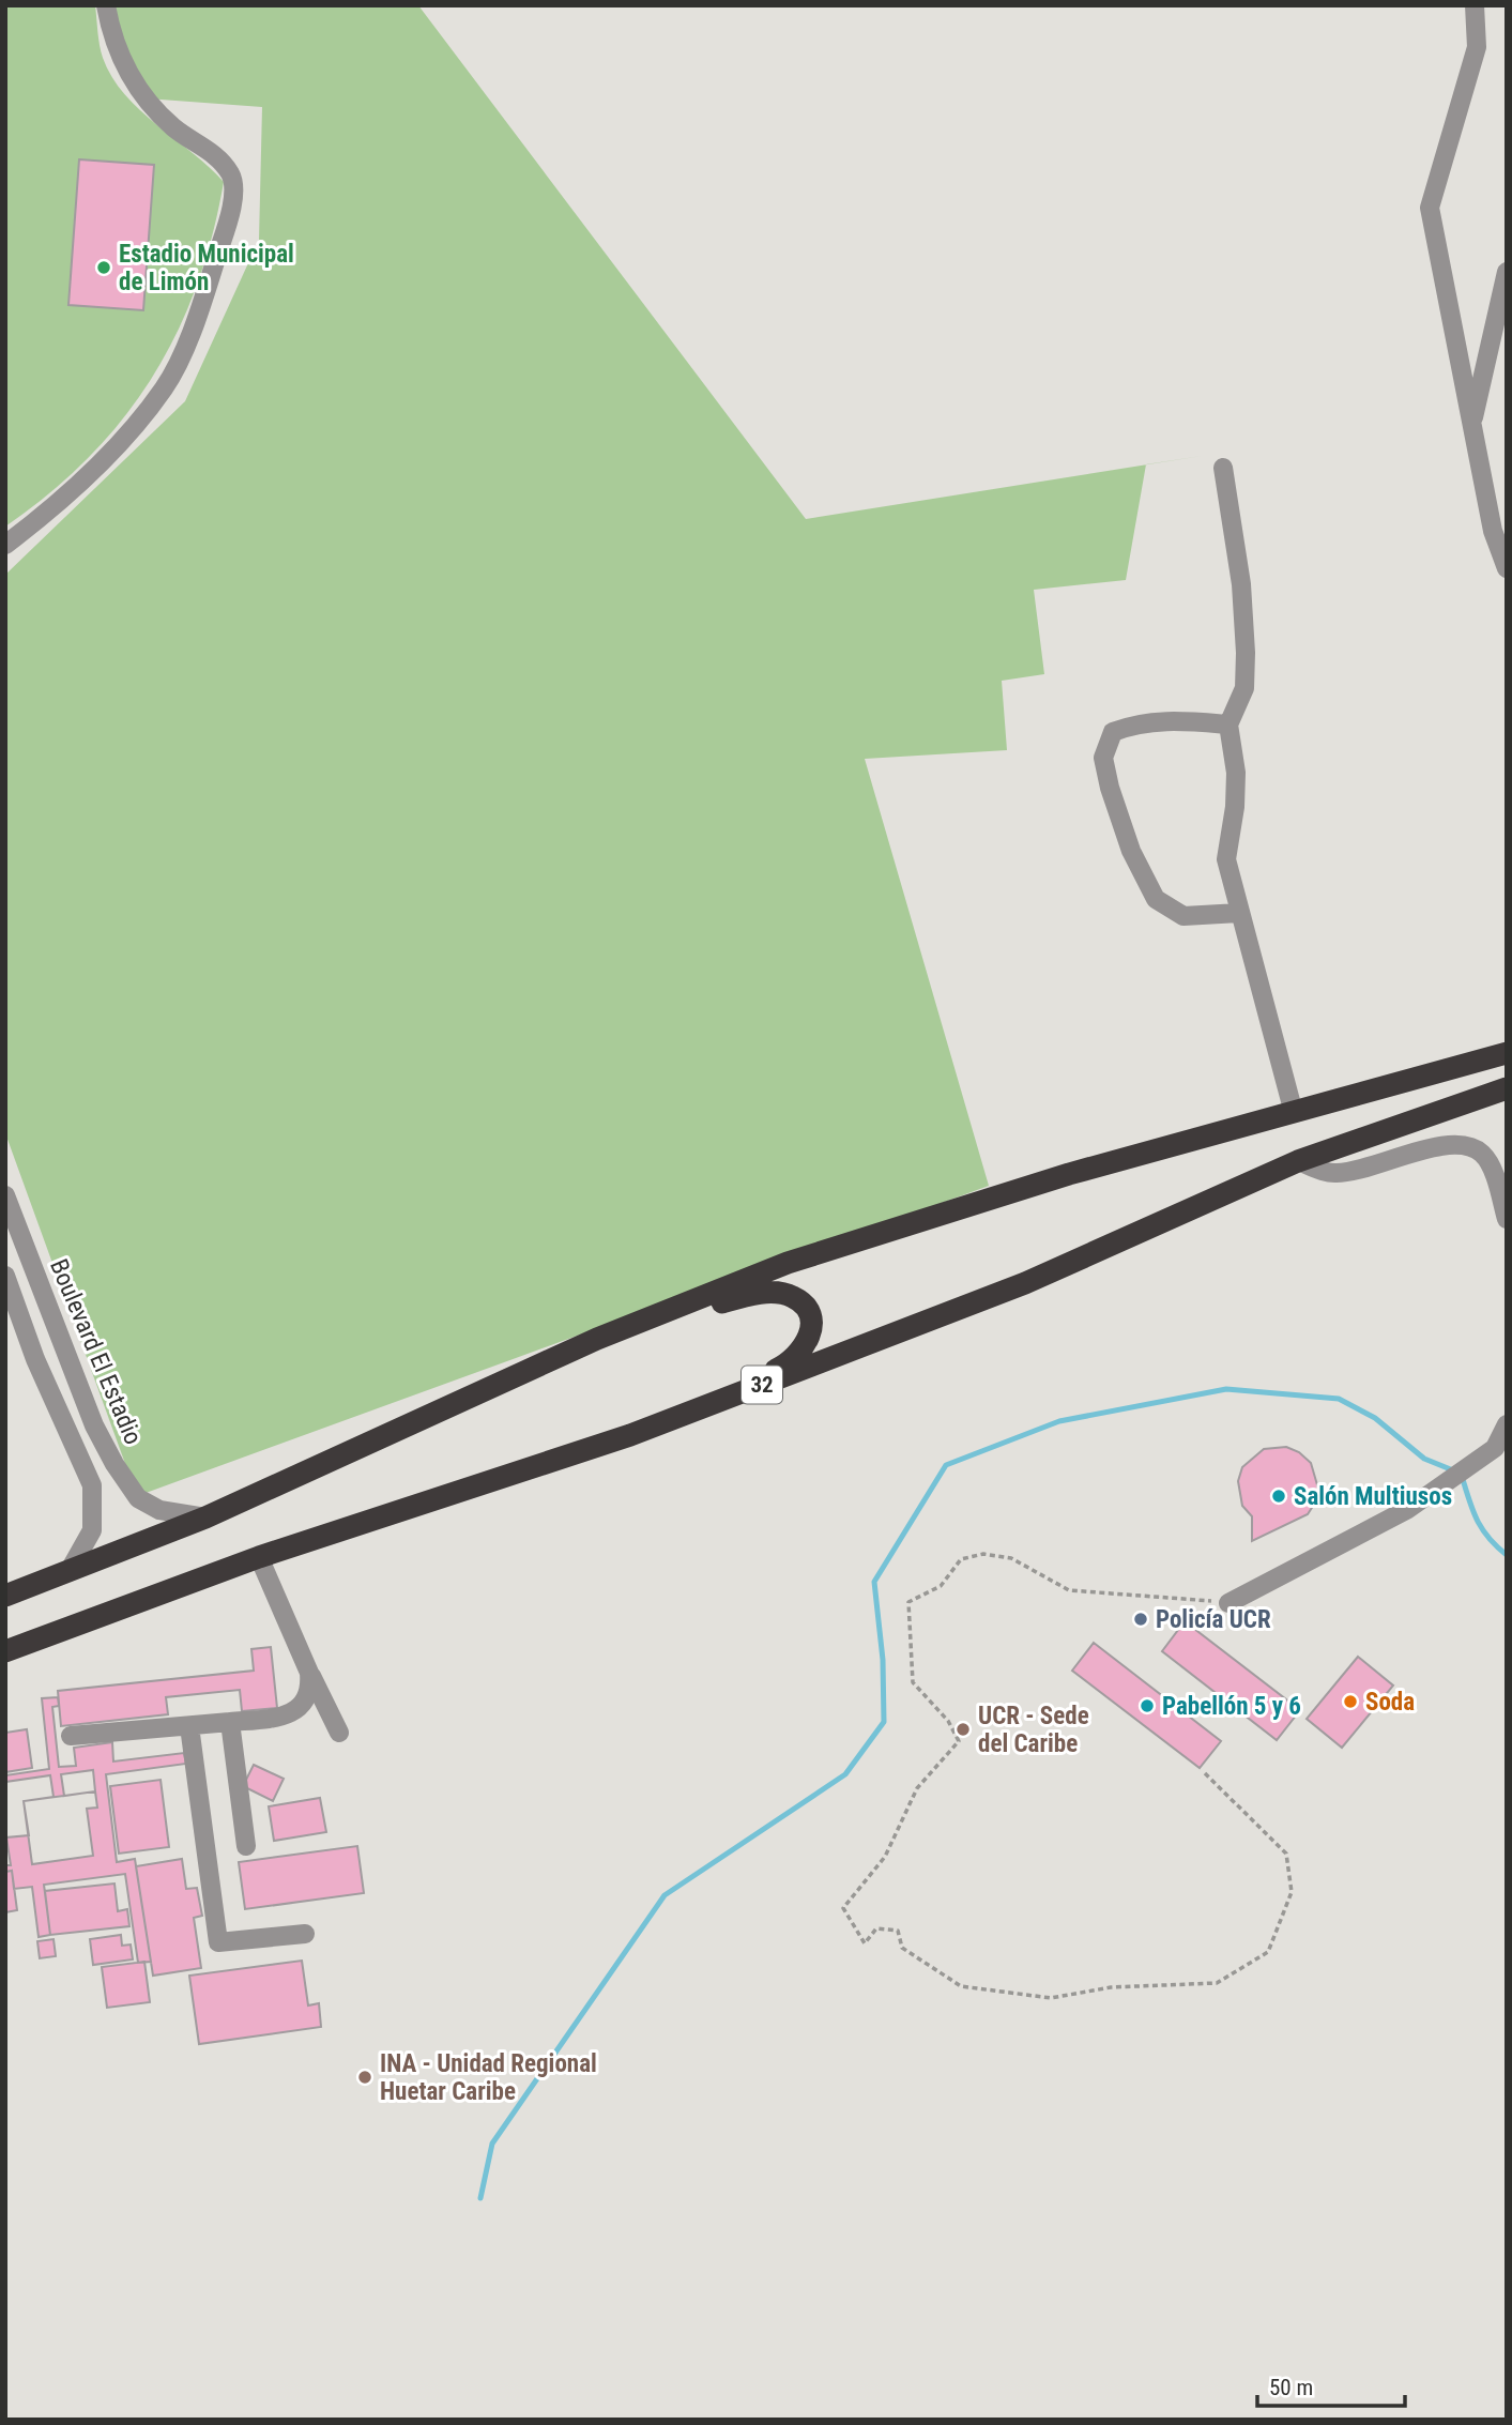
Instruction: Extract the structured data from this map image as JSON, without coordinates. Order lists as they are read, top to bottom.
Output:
{
  "streets": {
    "highway": ["32"],
    "street": ["Boulevard El Estadio"]
  },
  "places": [
    "Estadio Municipal de Limón",
    "Salón Multiusos",
    "Policía UCR",
    "Soda",
    "Pabellón 5 y 6",
    "UCR - Sede del Caribe",
    "INA - Unidad Regional Huetar Caribe"
  ],
  "scale_bar": "50 m"
}
